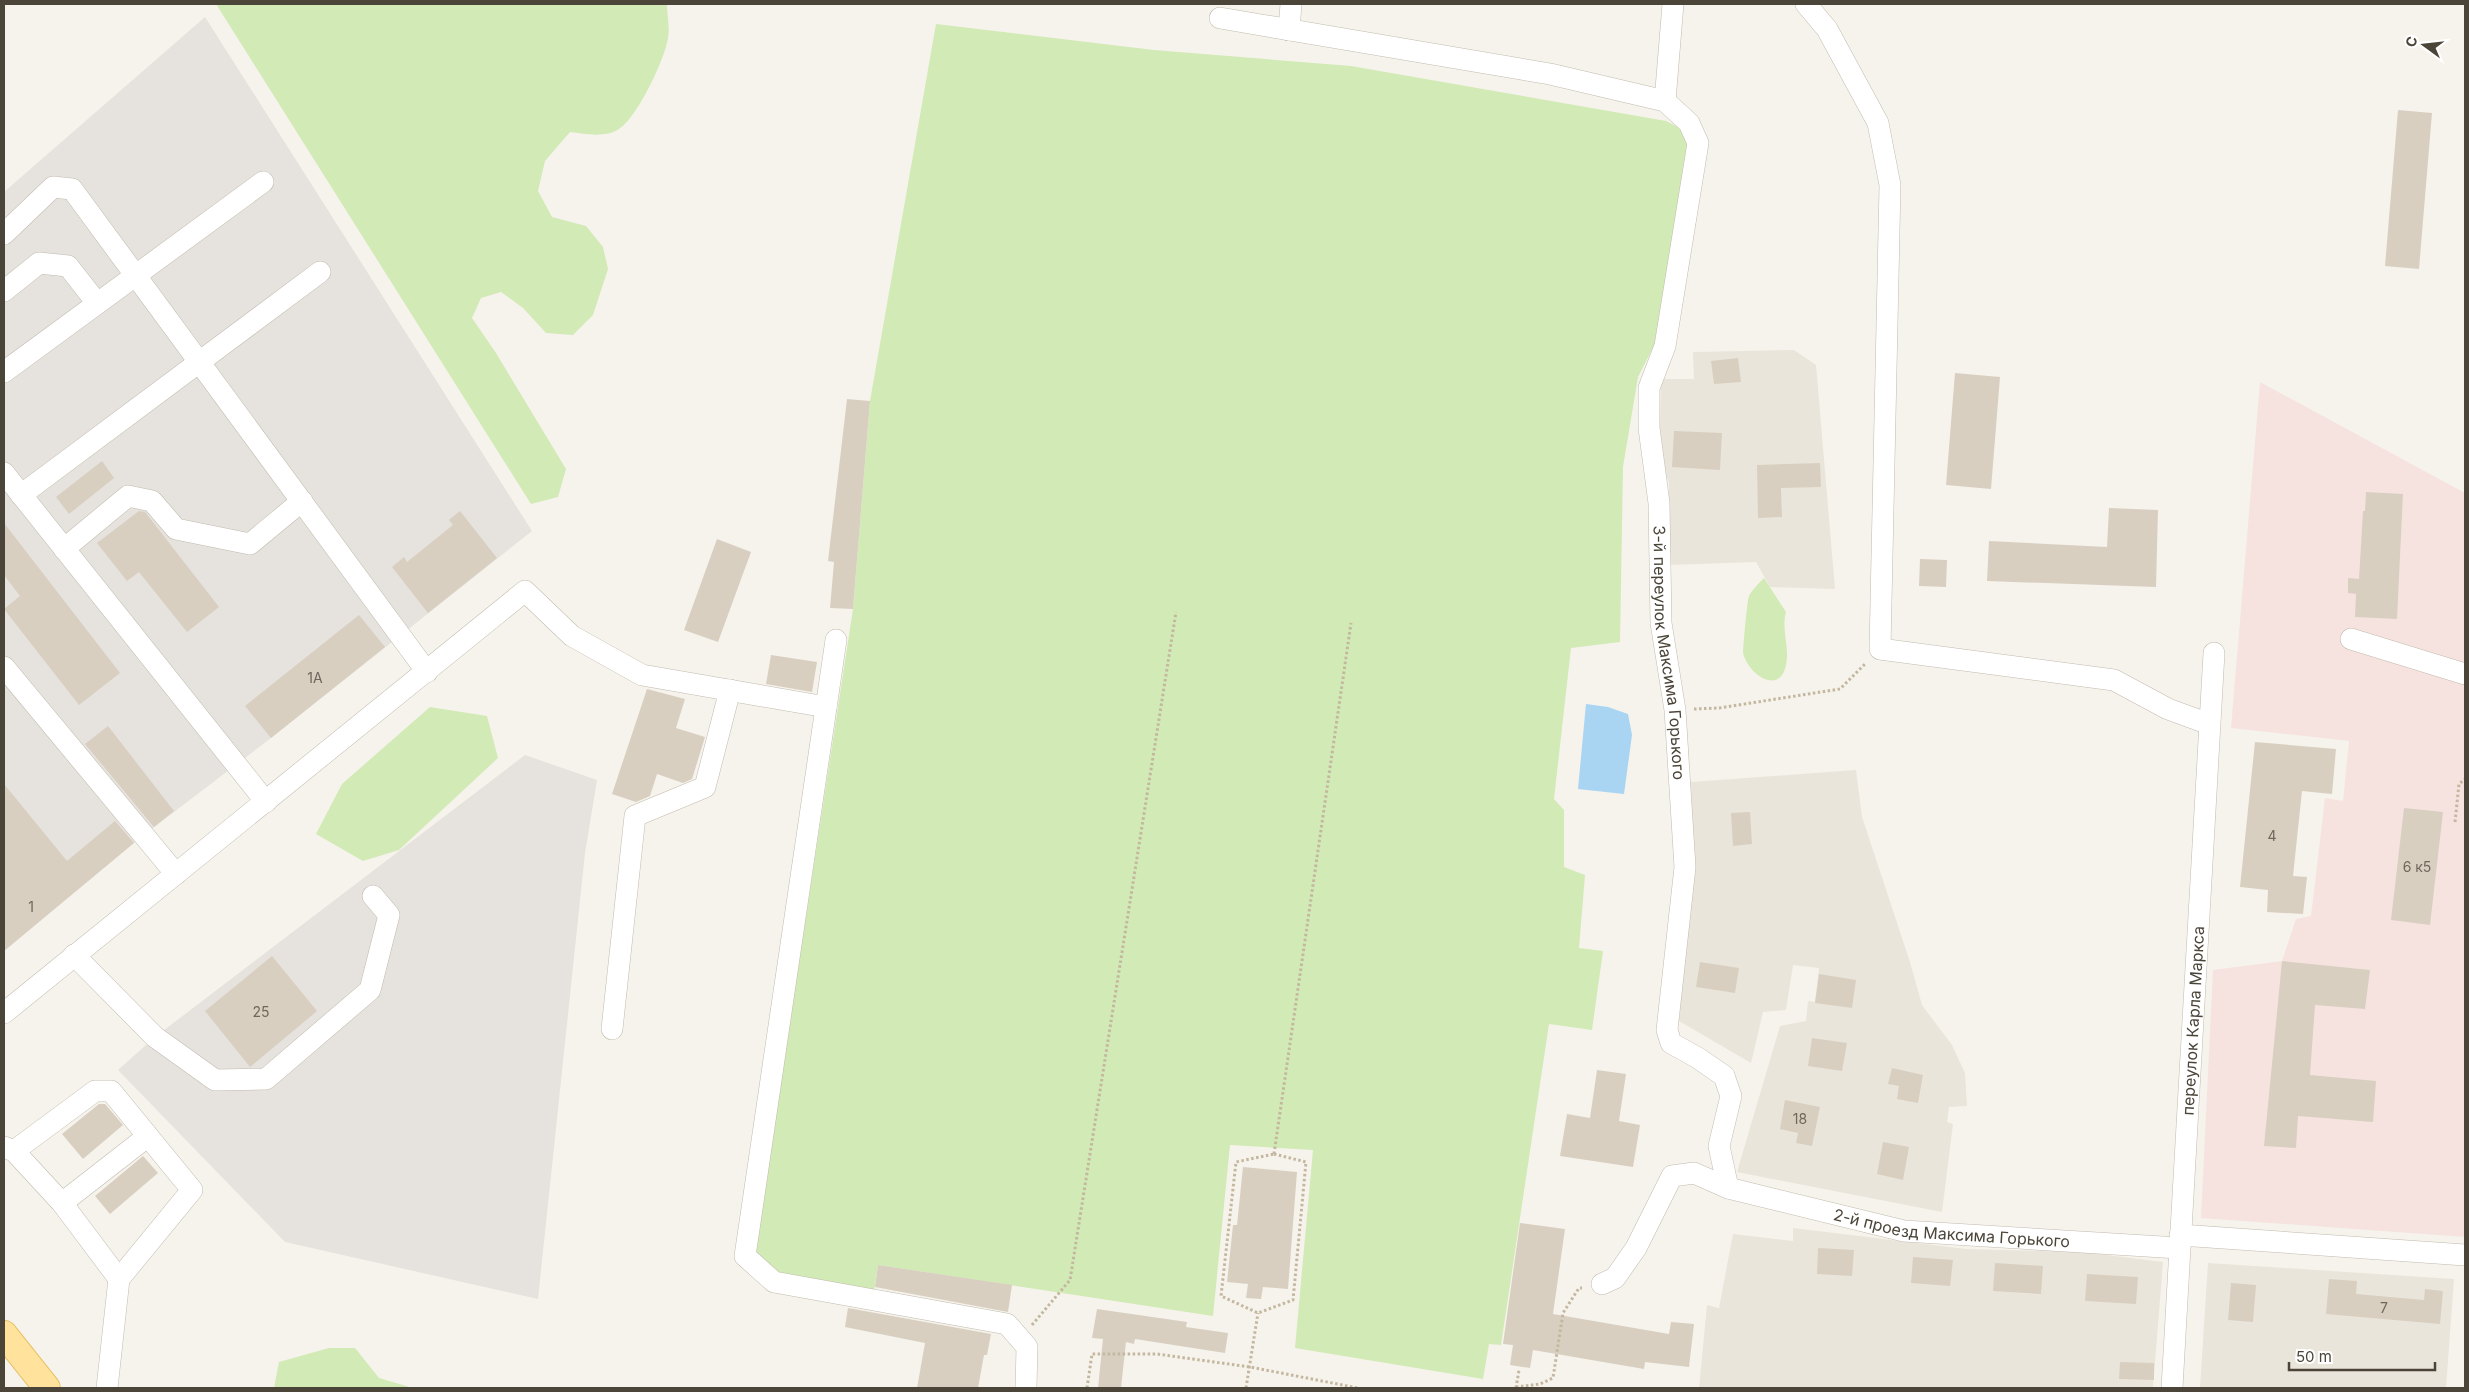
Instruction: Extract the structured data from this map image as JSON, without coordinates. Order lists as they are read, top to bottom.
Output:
{
  "streets": {
    "street": ["3-й переулок Максима Горького", "переулок Карла Маркса", "2-й проезд Максима Горького"]
  },
  "crossings": [
    ["3-й переулок Максима Горького", "2-й проезд Максима Горького"],
    ["переулок Карла Маркса", "2-й проезд Максима Горького"]
  ],
  "house_numbers": [
    "1А",
    "4",
    "6 к5",
    "1",
    "25",
    "18",
    "7"
  ],
  "scale_bar": "50 m",
  "north": "left"
}
